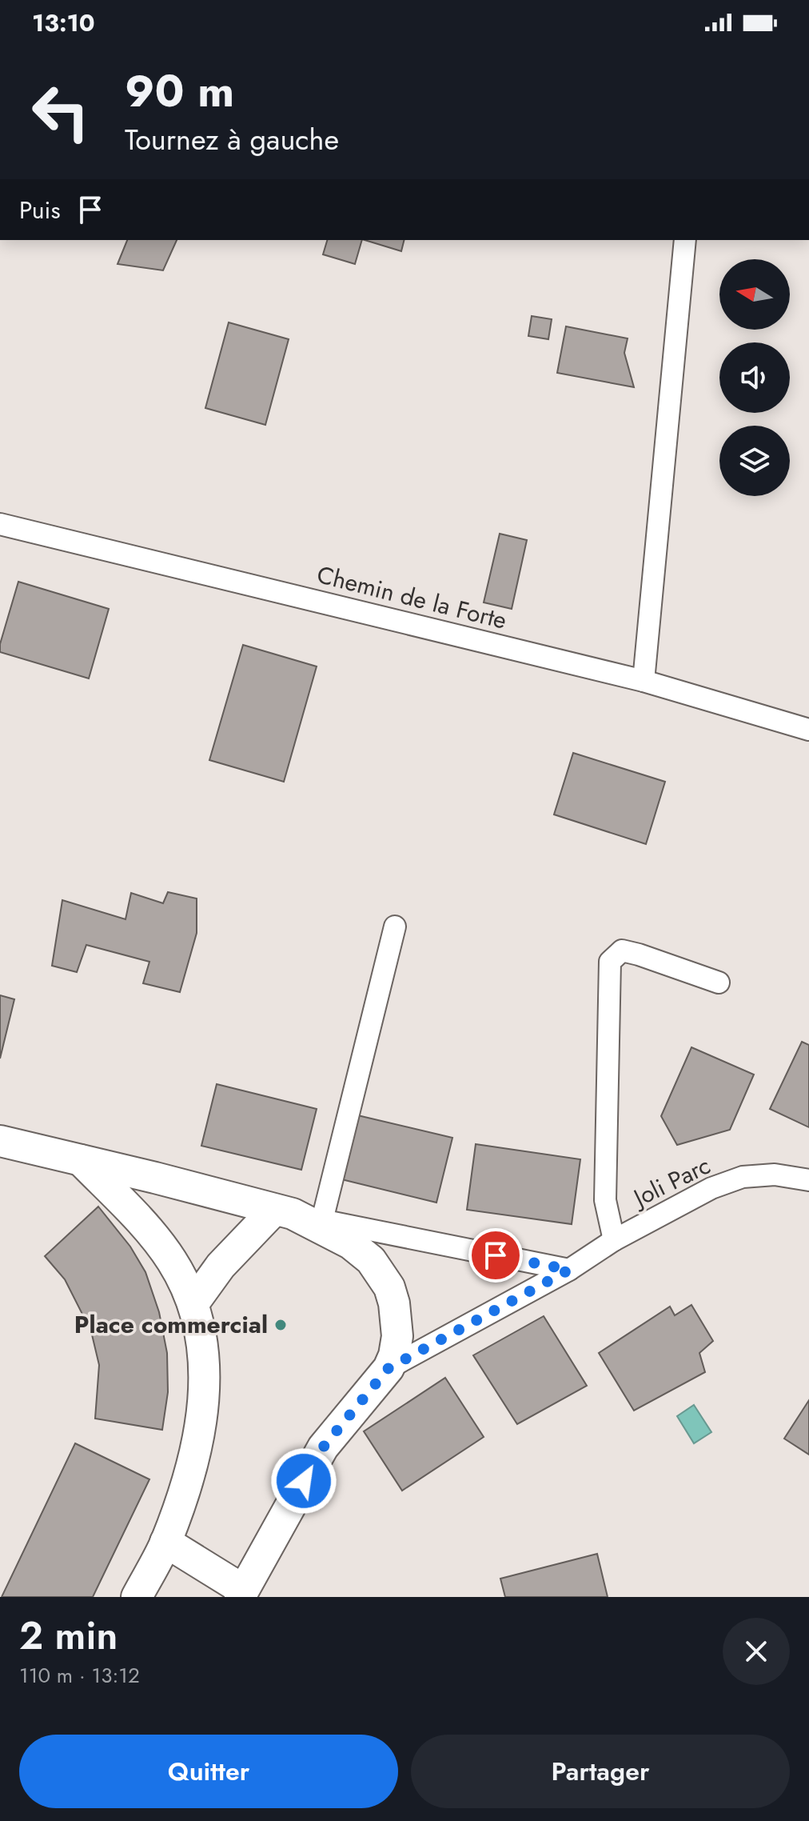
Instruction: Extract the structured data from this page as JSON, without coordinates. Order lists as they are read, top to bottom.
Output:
{
  "streets": {
    "street": ["Chemin de la Forte", "Joli Parc"]
  },
  "places": ["Place commercial"],
  "north": "left",
  "page": {
    "status": "13:10",
    "turn": ["90 m", "Tournez à gauche"],
    "then": "Puis",
    "heading": ["2 min", "110 m · 13:12"],
    "buttons": ["Quitter", "Partager"]
  }
}
